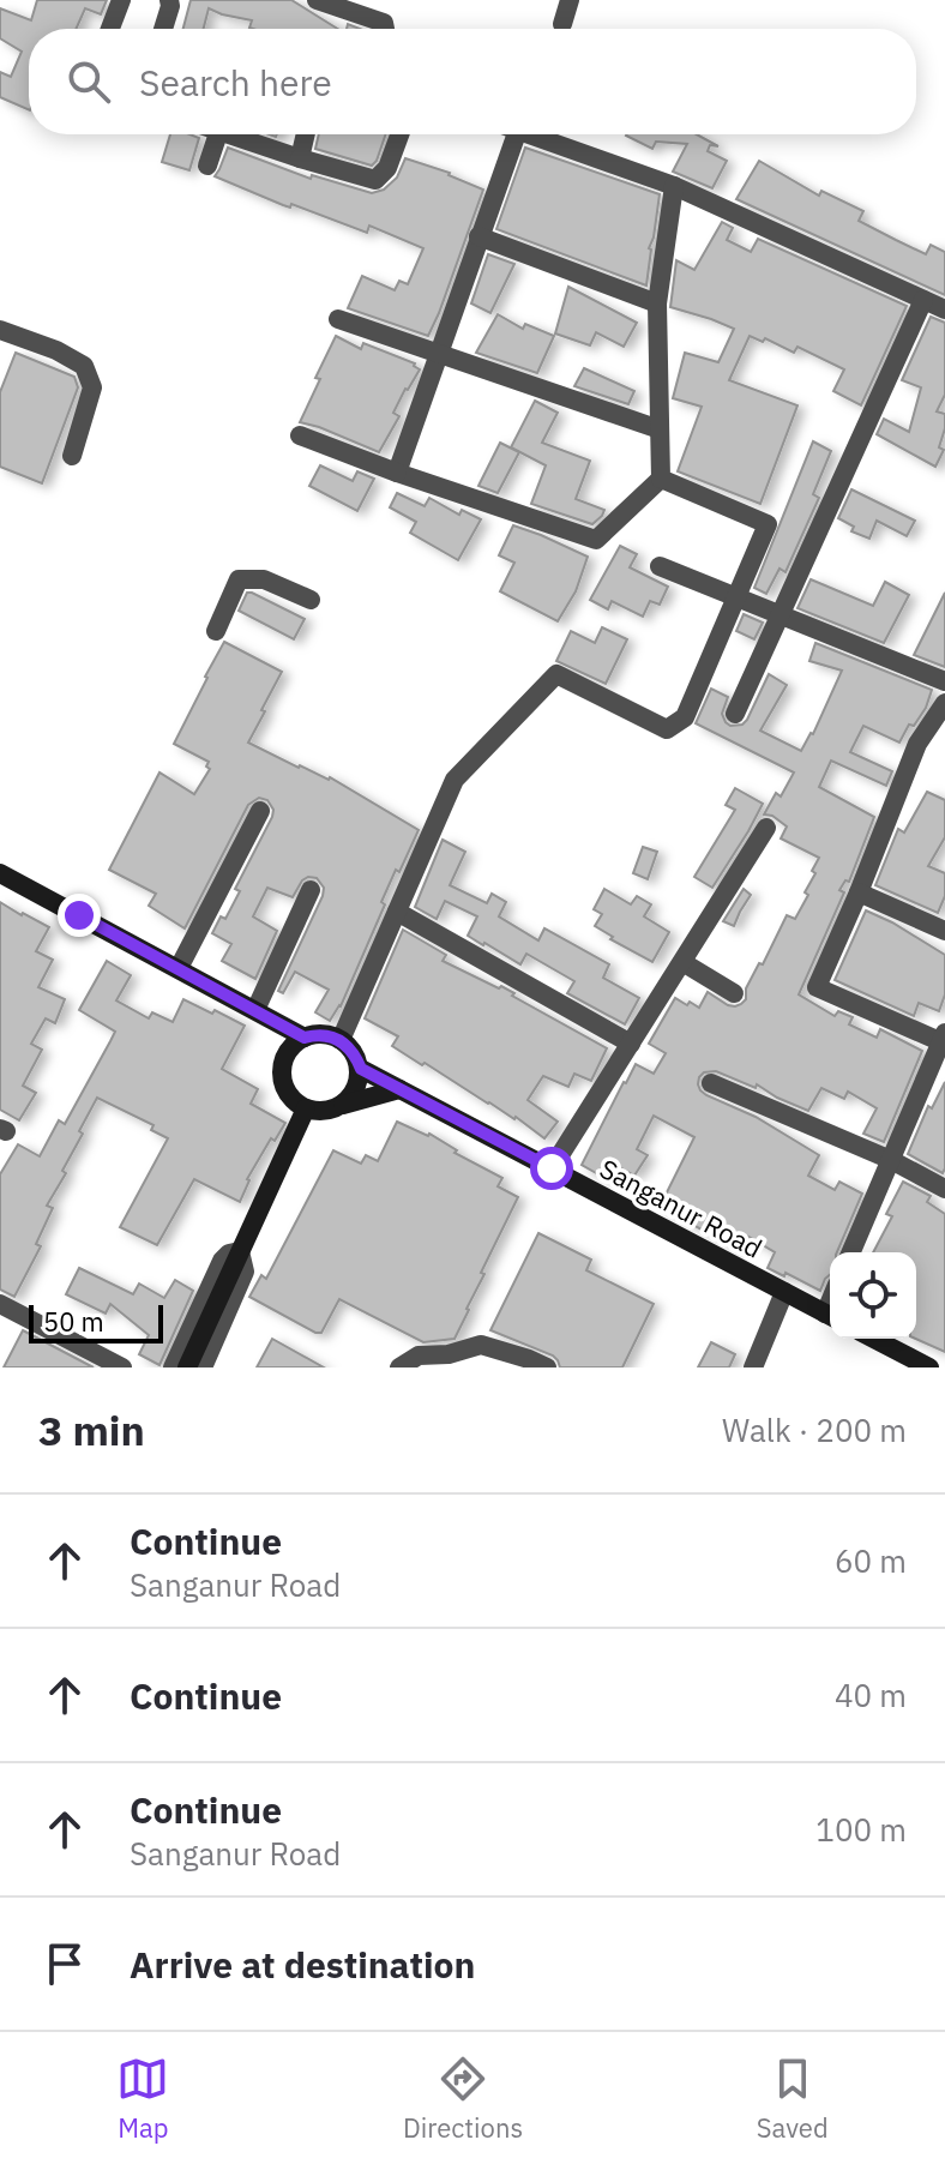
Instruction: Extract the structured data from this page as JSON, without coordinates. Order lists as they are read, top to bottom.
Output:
{
  "streets": {
    "main road": ["Sanganur Road"]
  },
  "scale_bar": "50 m",
  "page": {
    "search": "Search here",
    "scale": "50 m",
    "heading": ["3 min", "Walk · 200 m"],
    "list": [
      ["Continue", "Sanganur Road", "60 m"],
      ["Continue", "40 m"],
      ["Continue", "Sanganur Road", "100 m"],
      "Arrive at destination"
    ],
    "nav": ["Map", "Directions", "Saved"]
  }
}
